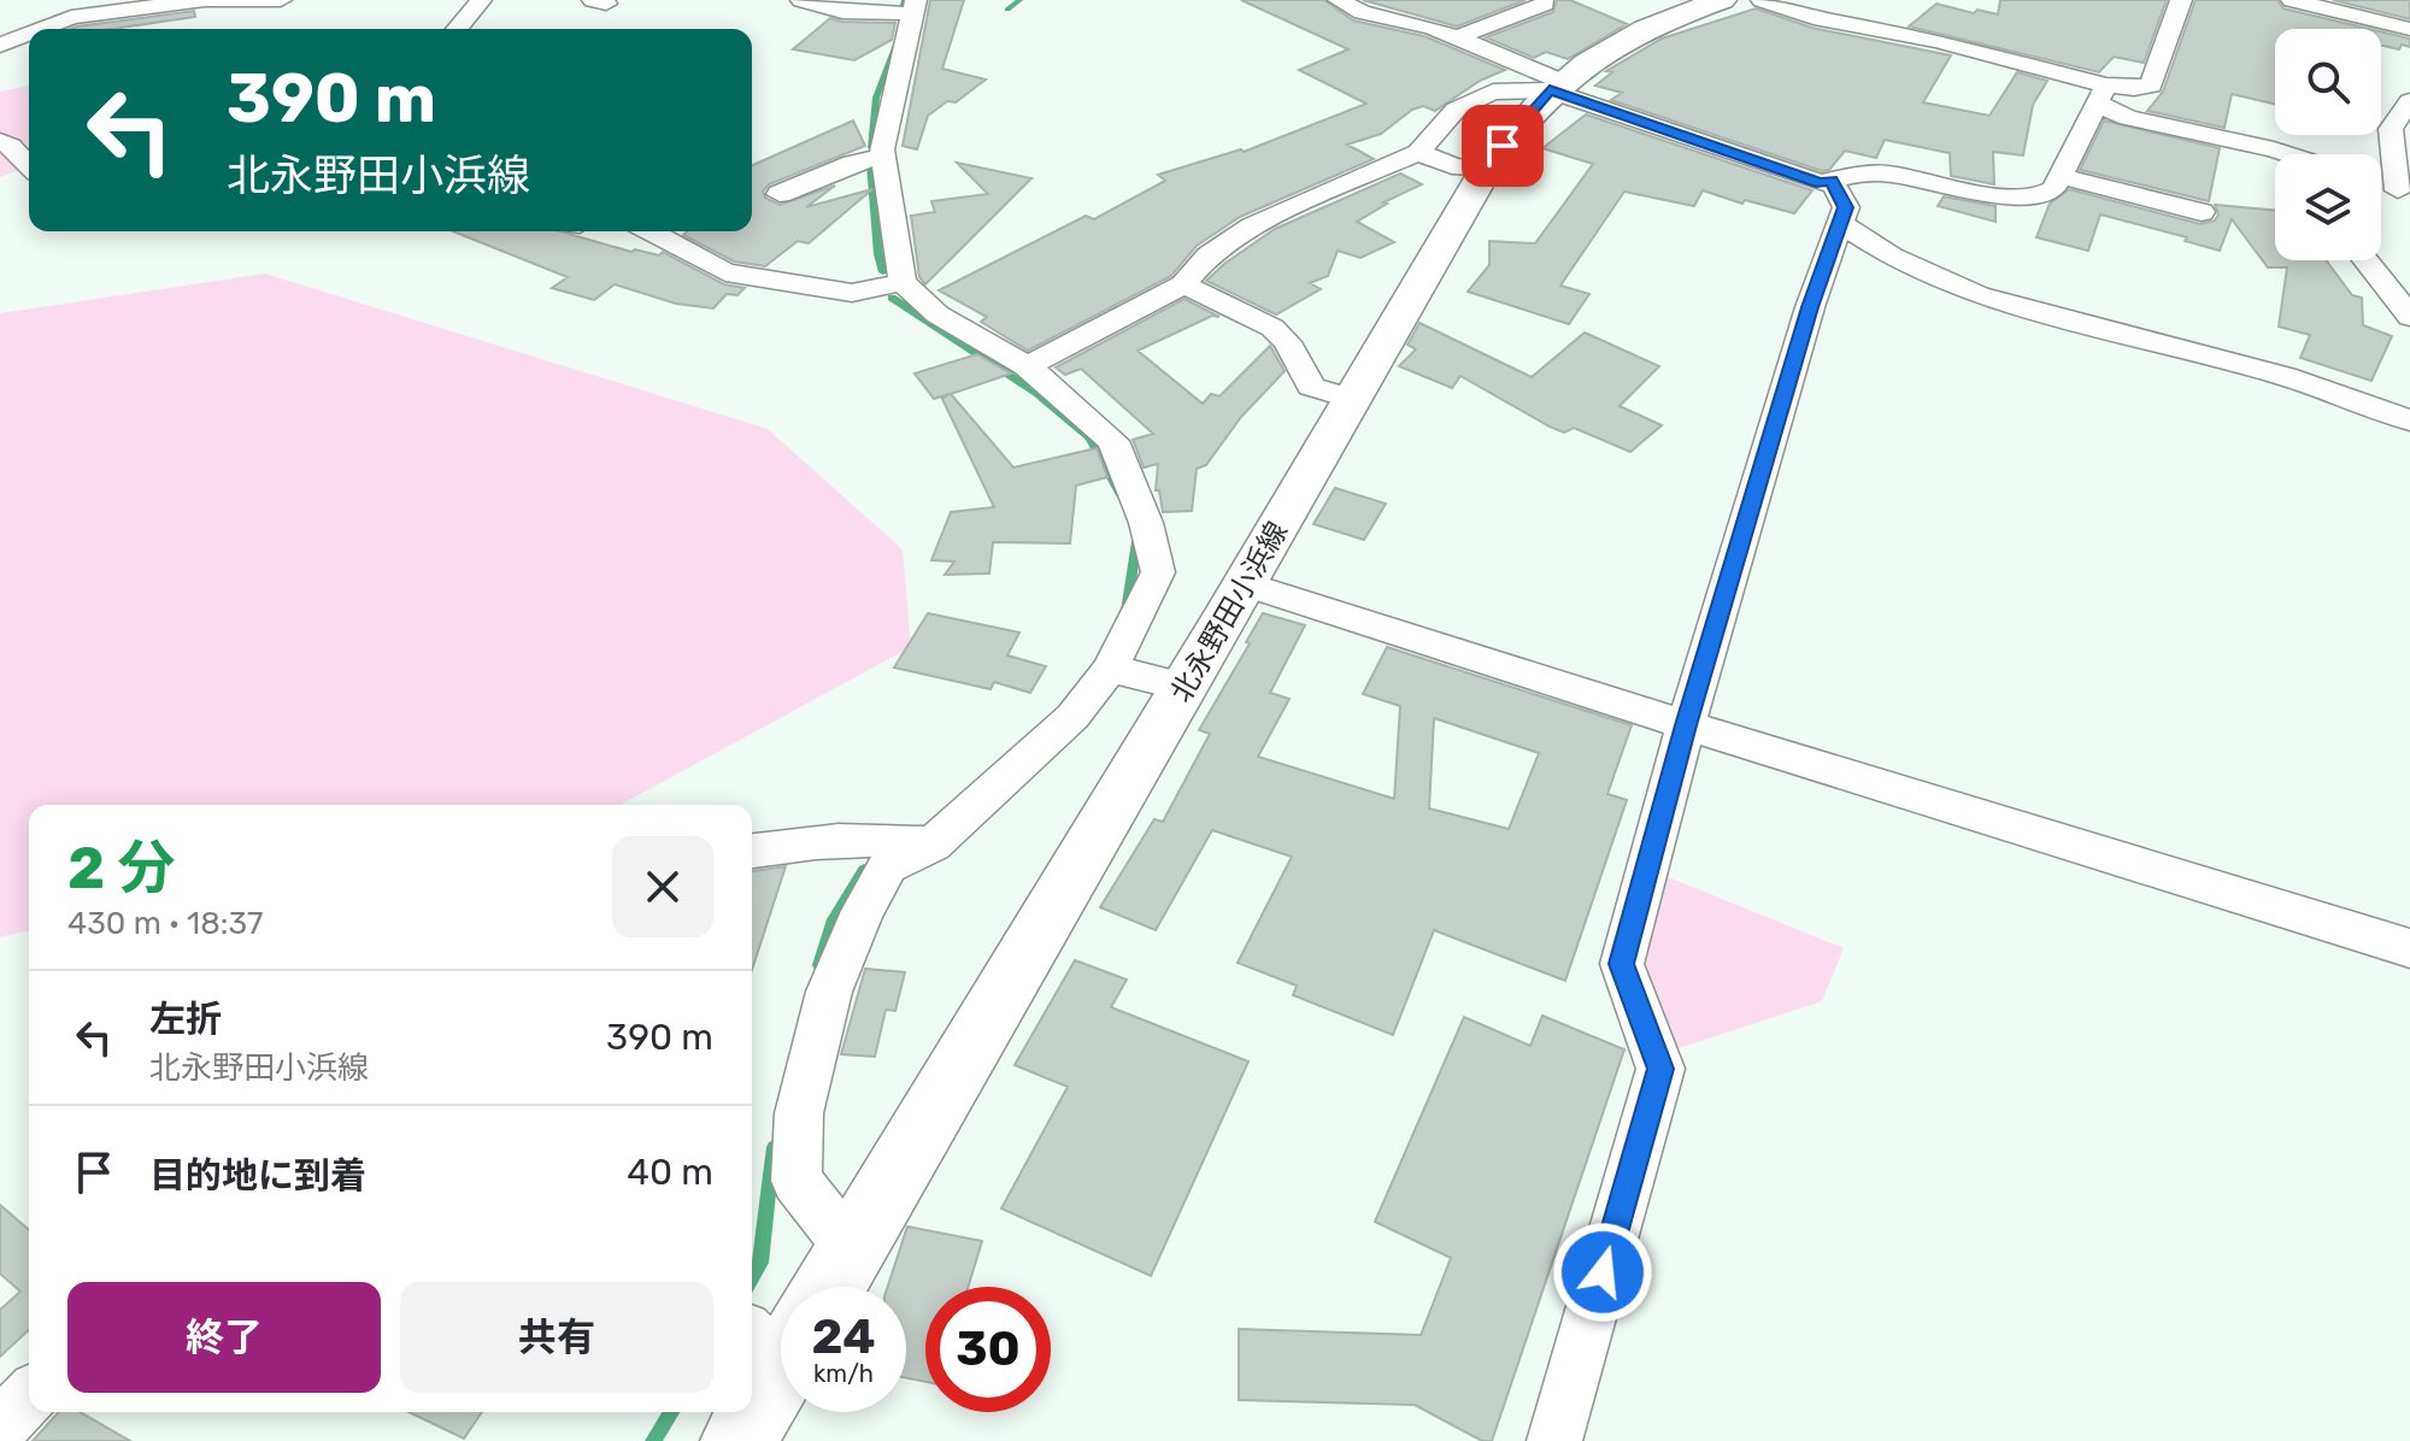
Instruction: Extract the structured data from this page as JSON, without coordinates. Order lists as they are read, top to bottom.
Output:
{
  "streets": {
    "main road": ["北永野田小浜線"]
  },
  "page": {
    "turn": ["390 m", "北永野田小浜線"],
    "heading": ["2 分", "430 m · 18:37"],
    "list": [
      {
        "name": "左折",
        "note": "北永野田小浜線",
        "value": "390 m"
      },
      {
        "name": "目的地に到着",
        "value": "40 m"
      }
    ],
    "buttons": ["終了", "共有"],
    "speed": "24 km/h",
    "limit": "30"
  }
}
